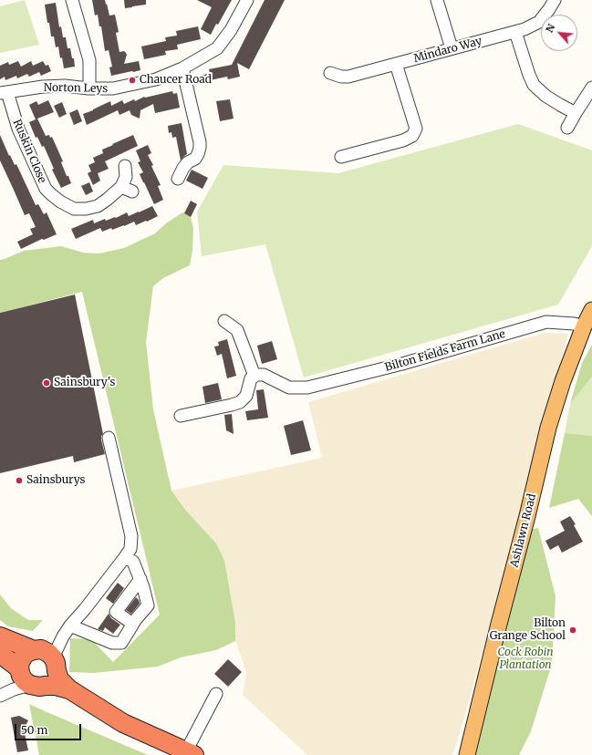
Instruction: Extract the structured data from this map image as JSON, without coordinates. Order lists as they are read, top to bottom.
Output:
{
  "streets": {
    "main road": ["Ashlawn Road"],
    "street": [
      "Mindaro Way",
      "Norton Leys",
      "Ruskin Close",
      "Bilton Fields Farm Lane"
    ]
  },
  "crossings": [
    ["Norton Leys", "Ruskin Close"],
    ["Bilton Fields Farm Lane", "Ashlawn Road"]
  ],
  "parks": ["Cock Robin Plantation"],
  "places": [
    "Chaucer Road",
    "Sainsbury's",
    "Sainsburys",
    "Bilton Grange School"
  ],
  "scale_bar": "50 m",
  "north": "top left"
}
